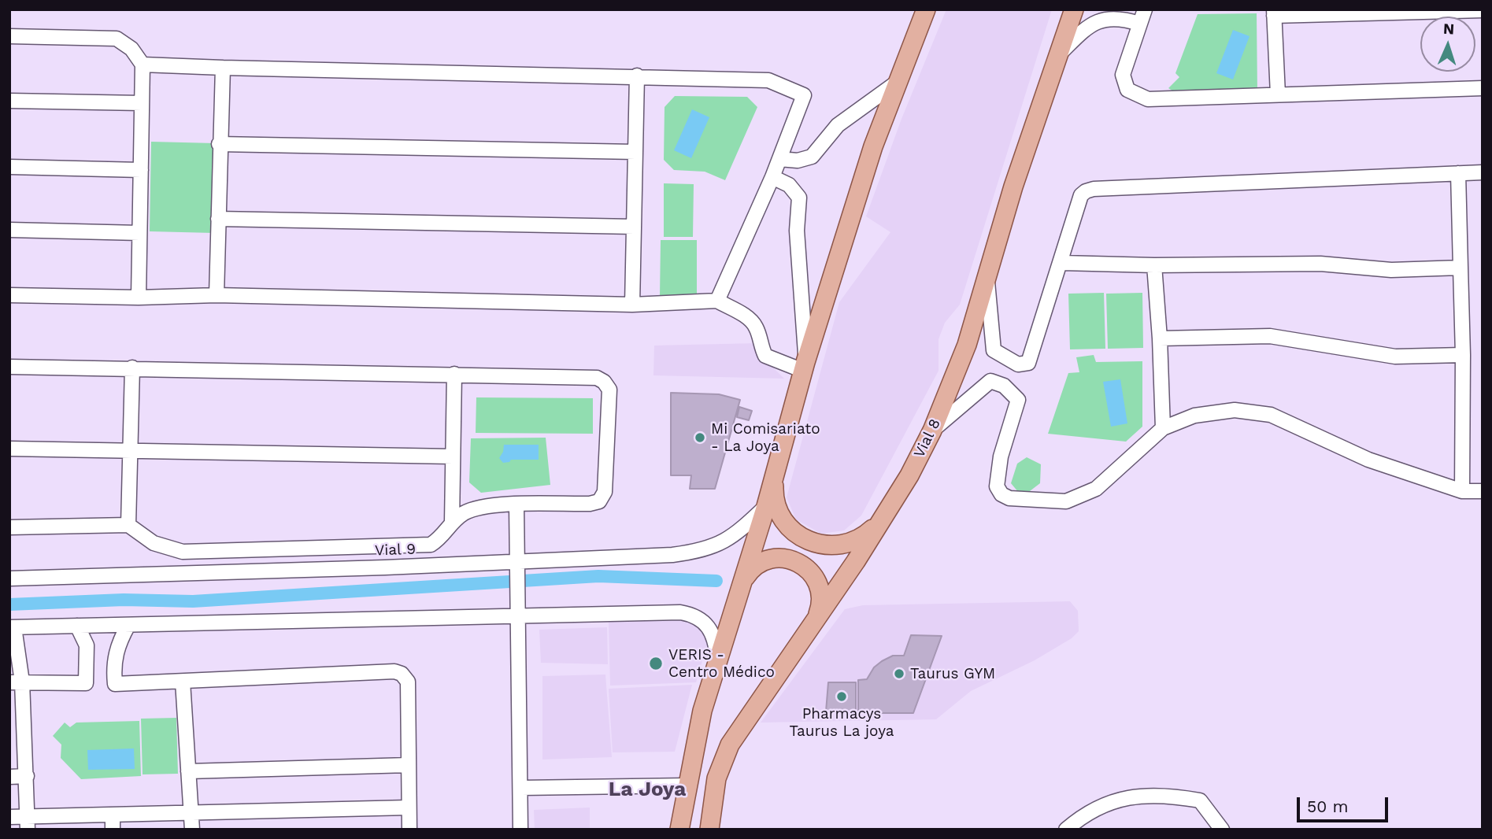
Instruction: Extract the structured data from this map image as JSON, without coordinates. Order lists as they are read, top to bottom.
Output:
{
  "streets": {
    "main road": ["Vial 8"],
    "street": ["Vial 9"]
  },
  "districts": ["La Joya"],
  "places": [
    "Mi Comisariato - La Joya",
    "VERIS - Centro Médico",
    "Taurus GYM",
    "Pharmacys Taurus La joya"
  ],
  "scale_bar": "50 m",
  "north": "top"
}
